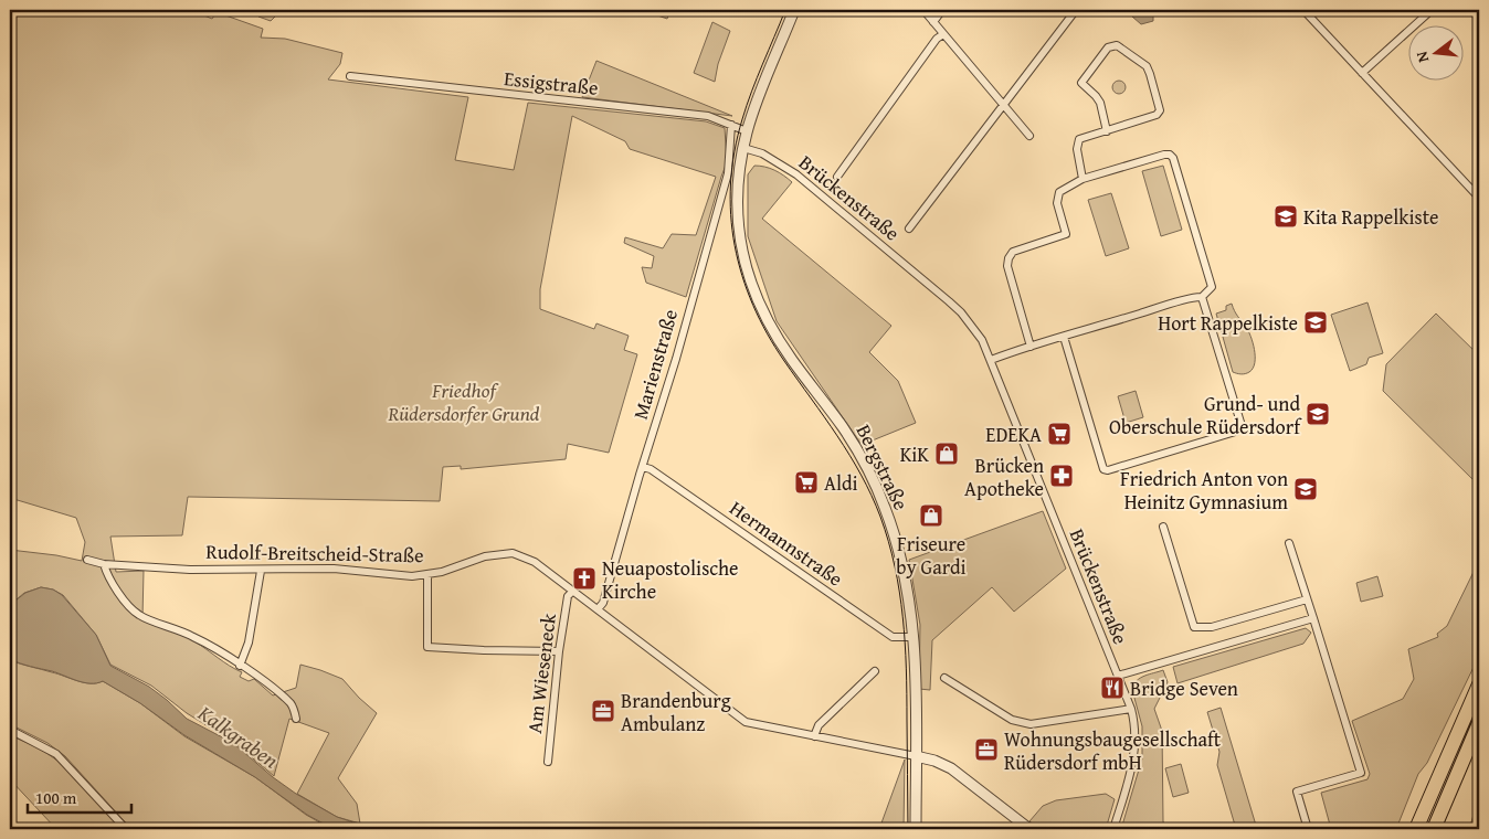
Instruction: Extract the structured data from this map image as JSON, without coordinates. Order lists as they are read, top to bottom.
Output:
{
  "streets": {
    "street": [
      "Essigstraße",
      "Brückenstraße",
      "Marienstraße",
      "Bergstraße",
      "Hermannstraße",
      "Rudolf-Breitscheid-Straße",
      "Am Wieseneck"
    ]
  },
  "crossings": [
    ["Essigstraße", "Marienstraße"],
    ["Brückenstraße", "Bergstraße"],
    ["Marienstraße", "Hermannstraße"],
    ["Marienstraße", "Rudolf-Breitscheid-Straße"],
    ["Bergstraße", "Hermannstraße"],
    ["Bergstraße", "Rudolf-Breitscheid-Straße"],
    ["Rudolf-Breitscheid-Straße", "Am Wieseneck"]
  ],
  "water": ["Kalkgraben"],
  "parks": ["Friedhof Rüdersdorfer Grund"],
  "places": {
    "school or university": [
      "Kita Rappelkiste",
      "Hort Rappelkiste",
      "Grund- und Oberschule Rüdersdorf",
      "Friedrich Anton von Heinitz Gymnasium"
    ],
    "supermarket": ["EDEKA", "Aldi"],
    "shop": ["KiK", "Friseure by Gardi"],
    "pharmacy": ["Brücken Apotheke"],
    "church": ["Neuapostolische Kirche"],
    "restaurant": ["Bridge Seven"],
    "office": ["Brandenburg Ambulanz", "Wohnungsbaugesellschaft Rüdersdorf mbH"]
  },
  "scale_bar": "100 m",
  "north": "left"
}
